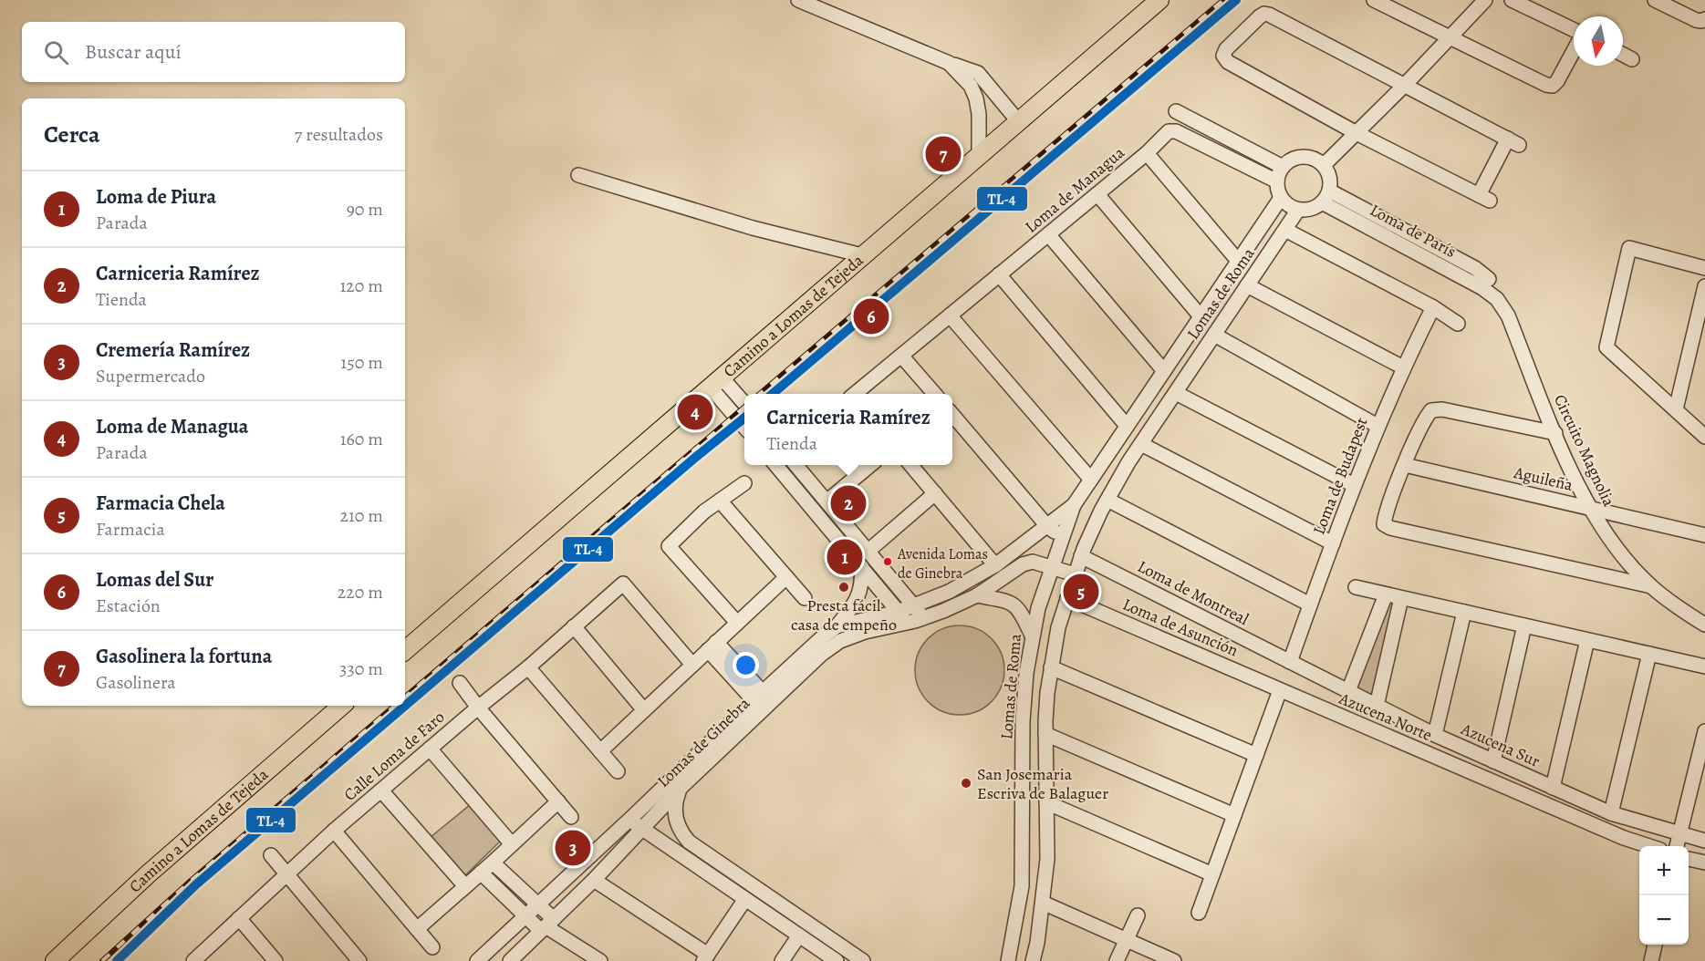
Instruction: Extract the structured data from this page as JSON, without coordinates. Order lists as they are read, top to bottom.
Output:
{
  "streets": {
    "main road": ["Camino a Lomas de Tejeda"],
    "street": [
      "Loma de Managua",
      "Loma de París",
      "Lomas de Roma",
      "Circuito Magnolia",
      "Loma de Budapest",
      "Aguileña",
      "Loma de Montreal",
      "Loma de Asunción",
      "Azucena Norte",
      "Lomas de Ginebra",
      "Azucena Sur",
      "Calle Loma de Faro"
    ]
  },
  "crossings": [
    ["Loma de Managua", "Loma de París"],
    ["Loma de Managua", "Lomas de Roma"],
    ["Loma de París", "Lomas de Roma"],
    ["Loma de París", "Circuito Magnolia"],
    ["Lomas de Roma", "Loma de Montreal"],
    ["Lomas de Roma", "Loma de Asunción"],
    ["Lomas de Roma", "Lomas de Ginebra"],
    ["Circuito Magnolia", "Aguileña"],
    ["Loma de Budapest", "Loma de Montreal"],
    ["Loma de Budapest", "Azucena Sur"],
    ["Loma de Montreal", "Azucena Sur"],
    ["Loma de Asunción", "Azucena Norte"]
  ],
  "places": ["Avenida Lomas de Ginebra", "Presta fácil casa de empeño", "San Josemaria Escriva de Balaguer"],
  "lines": ["transit line TL-4"],
  "north": "bottom",
  "page": {
    "search": "Buscar aquí",
    "heading": ["Cerca", "7 resultados"],
    "pins": [
      "7",
      "6",
      "4",
      "2",
      "1",
      "5",
      "3"
    ],
    "list": [
      {
        "mark": "1",
        "name": "Loma de Piura",
        "note": "Parada",
        "value": "90 m"
      },
      {
        "mark": "2",
        "name": "Carniceria Ramírez",
        "note": "Tienda",
        "value": "120 m"
      },
      {
        "mark": "3",
        "name": "Cremería Ramírez",
        "note": "Supermercado",
        "value": "150 m"
      },
      {
        "mark": "4",
        "name": "Loma de Managua",
        "note": "Parada",
        "value": "160 m"
      },
      {
        "mark": "5",
        "name": "Farmacia Chela",
        "note": "Farmacia",
        "value": "210 m"
      },
      {
        "mark": "6",
        "name": "Lomas del Sur",
        "note": "Estación",
        "value": "220 m"
      },
      {
        "mark": "7",
        "name": "Gasolinera la fortuna",
        "note": "Gasolinera",
        "value": "330 m"
      }
    ],
    "popup": ["Carniceria Ramírez", "Tienda"],
    "map_buttons": ["+", "−"]
  }
}
